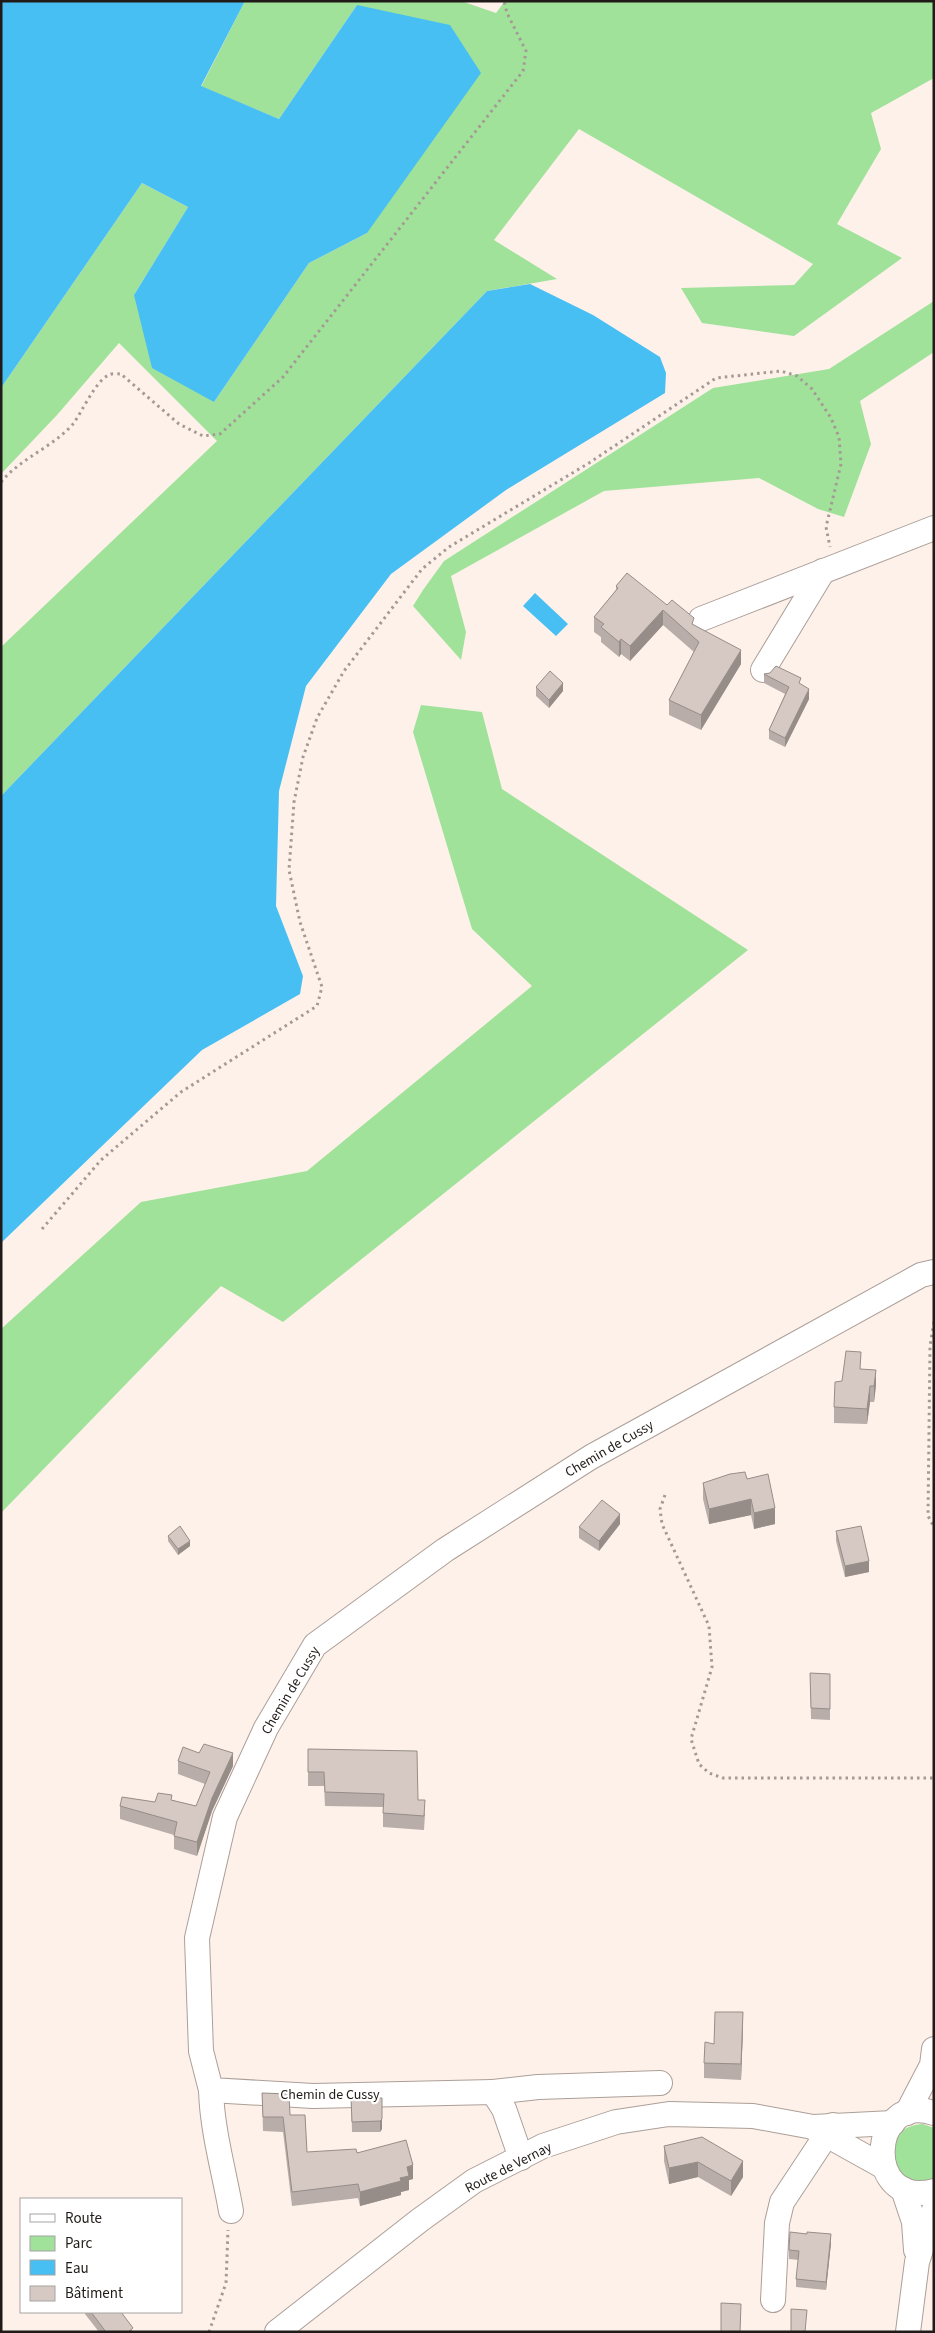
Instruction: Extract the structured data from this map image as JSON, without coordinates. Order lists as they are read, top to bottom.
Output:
{
  "streets": {
    "street": ["Chemin de Cussy", "Route de Vernay"]
  },
  "legend": [
    "Route",
    "Parc",
    "Eau",
    "Bâtiment"
  ]
}
